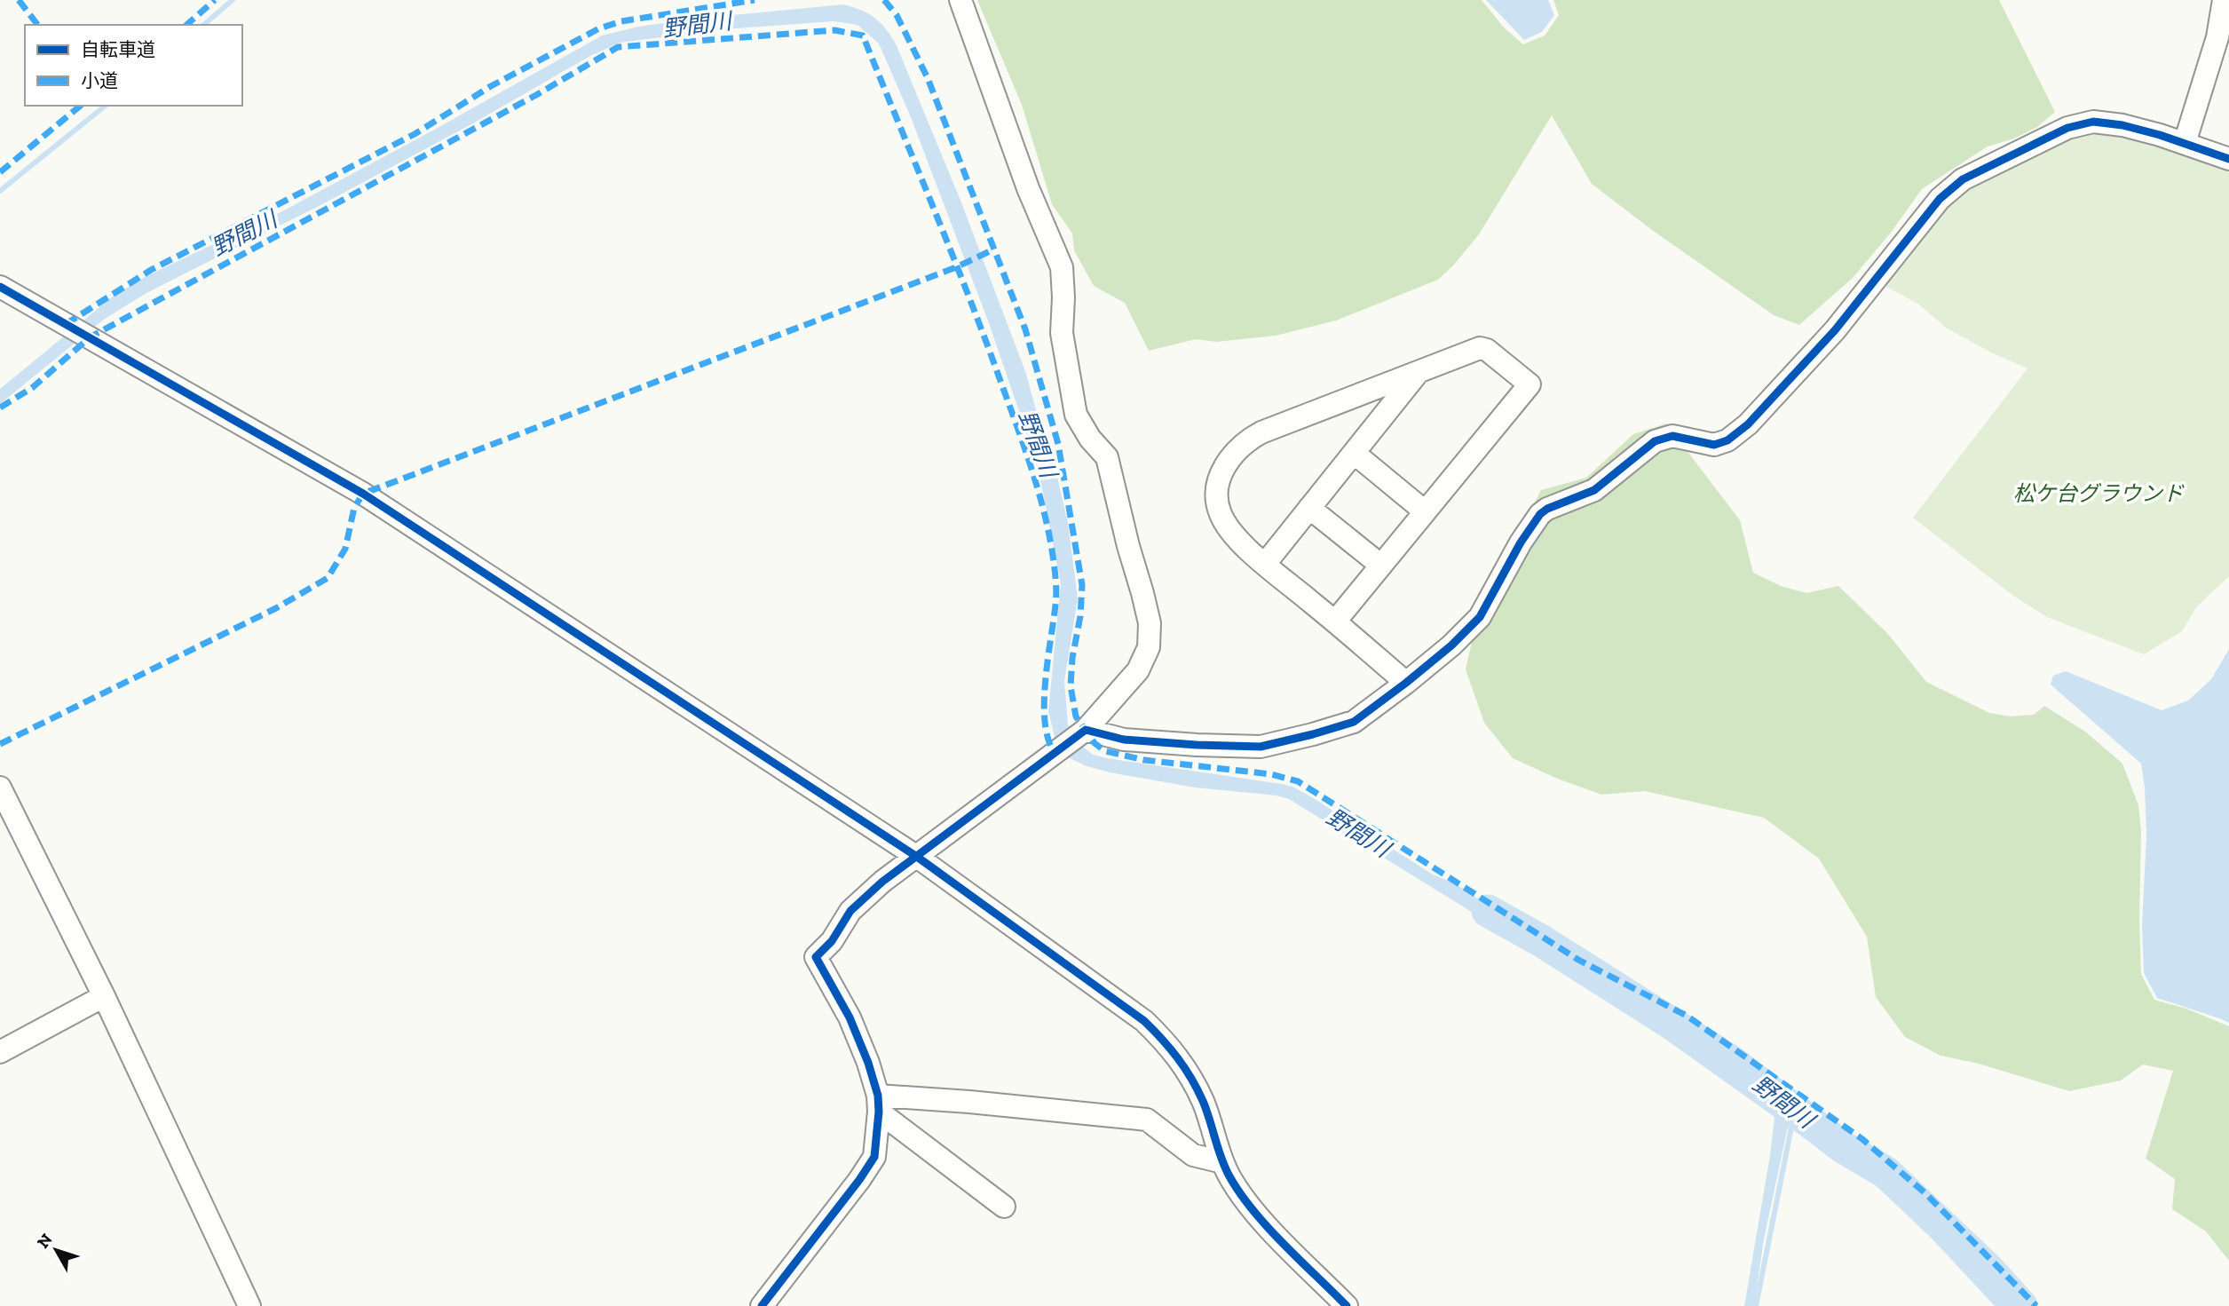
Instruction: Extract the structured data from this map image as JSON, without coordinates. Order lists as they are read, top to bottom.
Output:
{
  "water": ["野間川"],
  "parks": ["松ケ台グラウンド"],
  "legend": ["自転車道", "小道"],
  "north": "top left"
}
